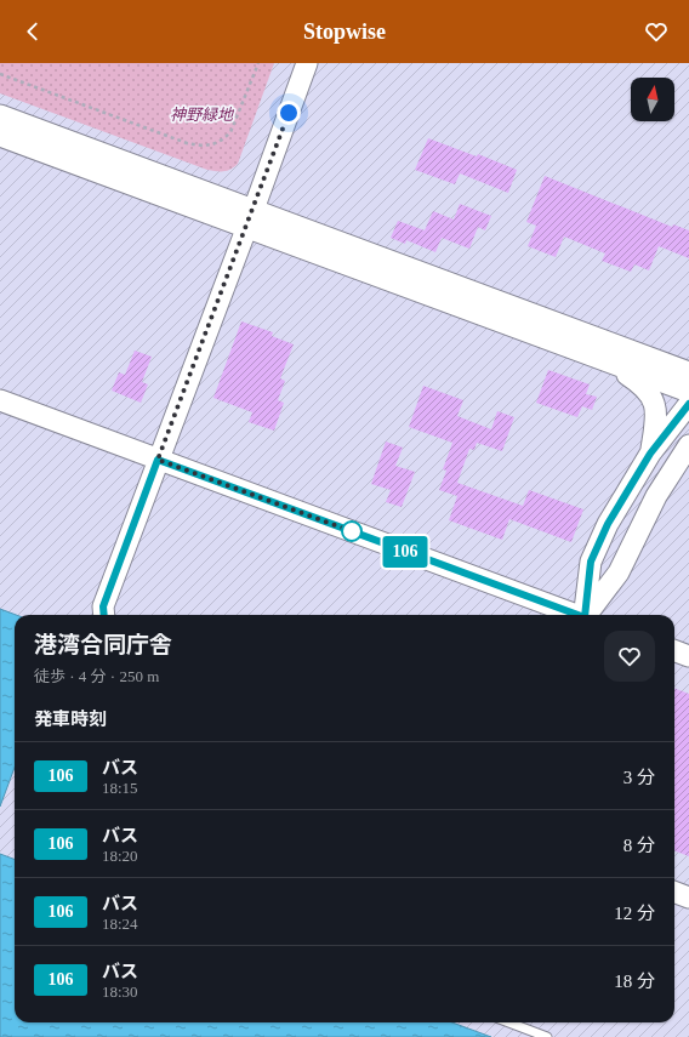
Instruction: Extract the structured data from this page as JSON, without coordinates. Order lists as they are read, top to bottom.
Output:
{
  "parks": ["神野緑地"],
  "lines": ["bus line 106"],
  "north": "top",
  "page": {
    "header": "Stopwise",
    "on_map": "106",
    "heading": [
      ["港湾合同庁舎", "徒歩 · 4 分 · 250 m"],
      "発車時刻"
    ],
    "list": [
      {
        "mark": "106",
        "name": "バス",
        "note": "18:15",
        "value": "3 分"
      },
      {
        "mark": "106",
        "name": "バス",
        "note": "18:20",
        "value": "8 分"
      },
      {
        "mark": "106",
        "name": "バス",
        "note": "18:24",
        "value": "12 分"
      },
      {
        "mark": "106",
        "name": "バス",
        "note": "18:30",
        "value": "18 分"
      }
    ]
  }
}
